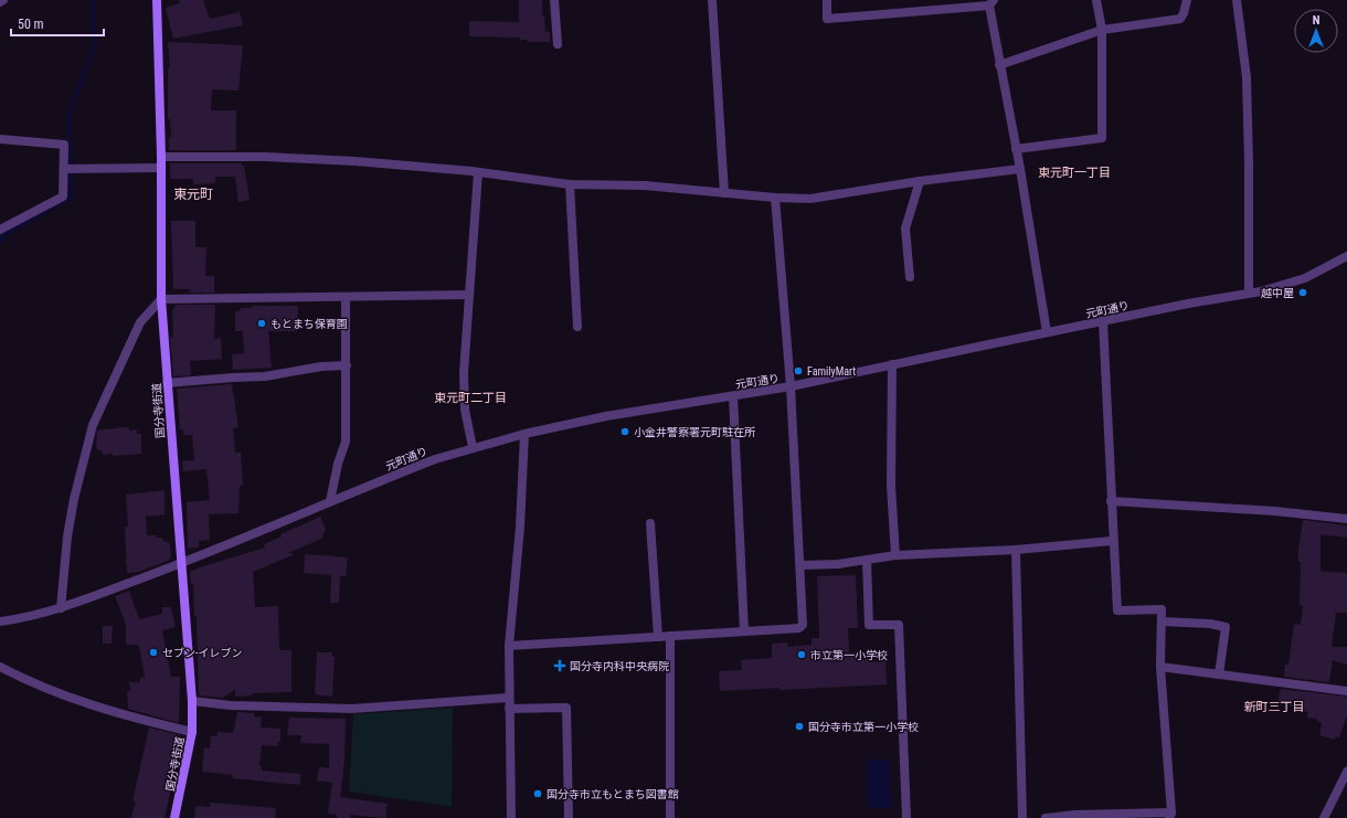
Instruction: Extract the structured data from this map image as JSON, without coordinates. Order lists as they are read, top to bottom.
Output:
{
  "streets": {
    "main road": ["国分寺街道"],
    "street": ["元町通り"]
  },
  "crossings": [
    ["元町通り", "国分寺街道"]
  ],
  "districts": [
    "東元町一丁目",
    "東元町",
    "東元町二丁目",
    "新町三丁目"
  ],
  "places": {
    "other": [
      "越中屋",
      "もとまち保育園",
      "FamilyMart",
      "小金井警察署元町駐在所",
      "セブン-イレブン",
      "市立第一小学校",
      "国分寺市立第一小学校",
      "国分寺市立もとまち図書館"
    ],
    "health": ["国分寺内科中央病院"]
  },
  "scale_bar": "50 m",
  "north": "top"
}
